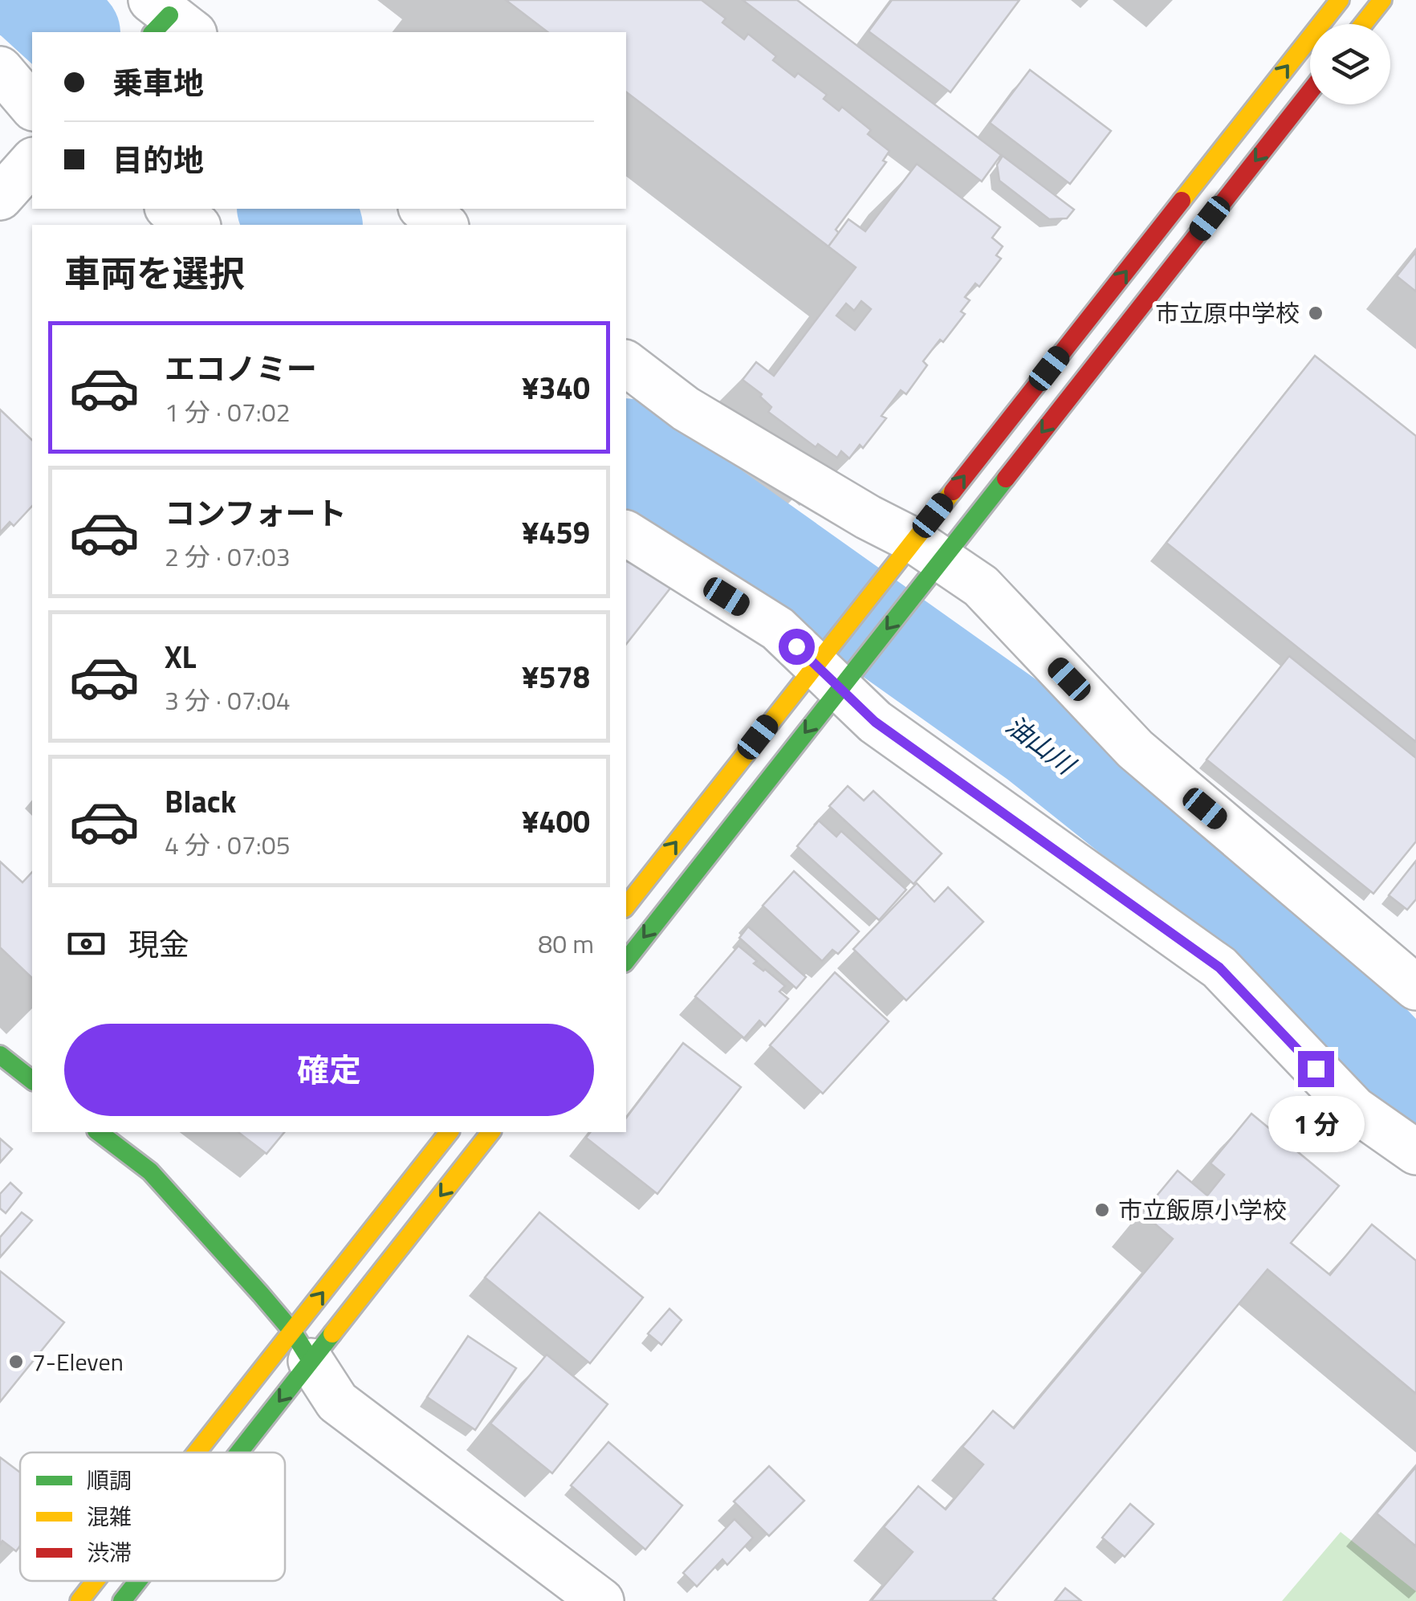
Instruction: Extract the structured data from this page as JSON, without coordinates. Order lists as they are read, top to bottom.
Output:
{
  "water": ["油山川"],
  "places": ["市立原中学校", "市立飯原小学校", "7-Eleven"],
  "legend": ["順調", "混雑", "渋滞"],
  "page": {
    "banner": ["乗車地", "目的地"],
    "heading": "車両を選択",
    "list": [
      {
        "name": "エコノミー",
        "note": "1 分 · 07:02",
        "value": "¥340"
      },
      {
        "name": "コンフォート",
        "note": "2 分 · 07:03",
        "value": "¥459"
      },
      {
        "name": "XL",
        "note": "3 分 · 07:04",
        "value": "¥578"
      },
      {
        "name": "Black",
        "note": "4 分 · 07:05",
        "value": "¥400"
      }
    ],
    "pay": ["現金", "80 m"],
    "buttons": "確定",
    "bubble": "1 分"
  }
}
